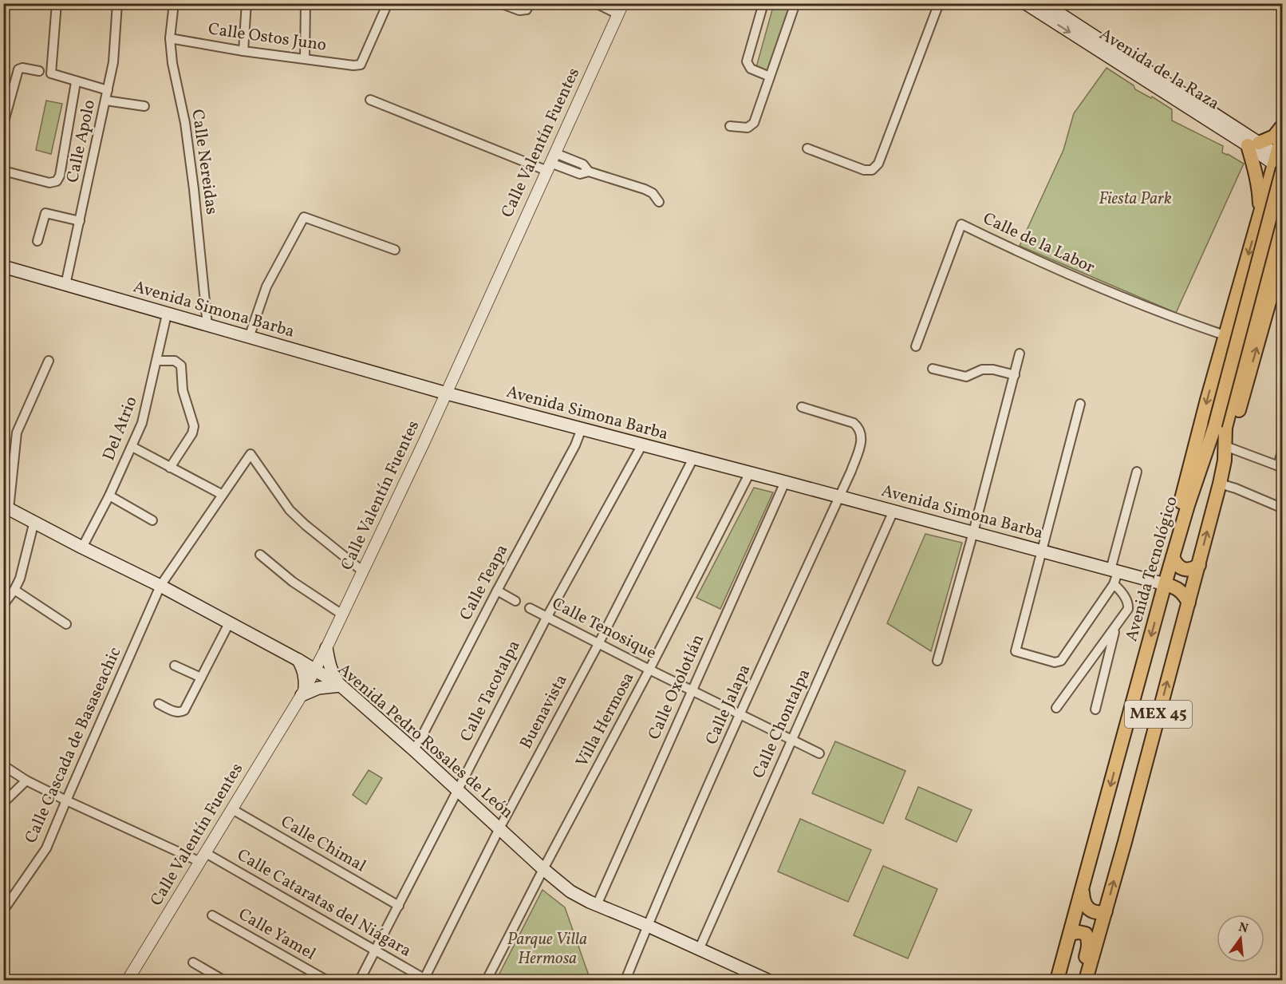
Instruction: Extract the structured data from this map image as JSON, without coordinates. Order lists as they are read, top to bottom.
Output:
{
  "streets": {
    "main road": [
      "Avenida de la Raza",
      "Avenida Simona Barba",
      "Avenida Tecnológico",
      "MEX 45",
      "Avenida Pedro Rosales de León"
    ],
    "street": [
      "Calle Ostos Juno",
      "Calle Apolo",
      "Calle Valentín Fuentes",
      "Calle Nereidas",
      "Calle de la Labor",
      "Del Atrio",
      "Calle Teapa",
      "Calle Tenosique",
      "Calle Oxolotlán",
      "Calle Tacotalpa",
      "Calle Jalapa",
      "Buenavista",
      "Villa Hermosa",
      "Calle Chontalpa",
      "Calle Cascada de Basaseachic",
      "Calle Chimal",
      "Calle Cataratas del Niágara",
      "Calle Yamel"
    ]
  },
  "crossings": [
    ["Calle Ostos Juno", "Calle Nereidas"],
    ["Avenida de la Raza", "Avenida Tecnológico"],
    ["Calle Apolo", "Avenida Simona Barba"],
    ["Calle Valentín Fuentes", "Avenida Simona Barba"],
    ["Calle Valentín Fuentes", "Avenida Pedro Rosales de León"],
    ["Calle Valentín Fuentes", "Calle Cascada de Basaseachic"],
    ["Calle Valentín Fuentes", "Calle Chimal"],
    ["Calle Valentín Fuentes", "Calle Cataratas del Niágara"],
    ["Calle Nereidas", "Avenida Simona Barba"],
    ["Avenida Simona Barba", "Del Atrio"],
    ["Avenida Simona Barba", "Avenida Tecnológico"],
    ["Avenida Simona Barba", "Calle Teapa"],
    ["Avenida Simona Barba", "Calle Oxolotlán"],
    ["Avenida Simona Barba", "Calle Tacotalpa"],
    ["Avenida Simona Barba", "Calle Jalapa"],
    ["Avenida Simona Barba", "Buenavista"],
    ["Avenida Simona Barba", "Villa Hermosa"],
    ["Avenida Simona Barba", "Calle Chontalpa"],
    ["Del Atrio", "Avenida Pedro Rosales de León"],
    ["Calle Teapa", "Avenida Pedro Rosales de León"],
    ["Calle Tenosique", "Calle Oxolotlán"],
    ["Calle Tenosique", "Calle Tacotalpa"],
    ["Calle Tenosique", "Calle Jalapa"],
    ["Calle Tenosique", "Buenavista"],
    ["Calle Tenosique", "Villa Hermosa"],
    ["Calle Tenosique", "Calle Chontalpa"],
    ["Calle Oxolotlán", "Avenida Pedro Rosales de León"],
    ["Calle Tacotalpa", "Avenida Pedro Rosales de León"],
    ["Calle Tacotalpa", "Calle Chimal"],
    ["Calle Tacotalpa", "Calle Cataratas del Niágara"],
    ["Calle Jalapa", "Avenida Pedro Rosales de León"],
    ["Buenavista", "Avenida Pedro Rosales de León"],
    ["Buenavista", "Calle Cataratas del Niágara"],
    ["Villa Hermosa", "Avenida Pedro Rosales de León"],
    ["Calle Chontalpa", "Avenida Pedro Rosales de León"],
    ["Avenida Pedro Rosales de León", "Calle Cascada de Basaseachic"],
    ["Calle Cascada de Basaseachic", "Calle Cataratas del Niágara"]
  ],
  "parks": ["Fiesta Park", "Parque Villa Hermosa"],
  "north": "top"
}
